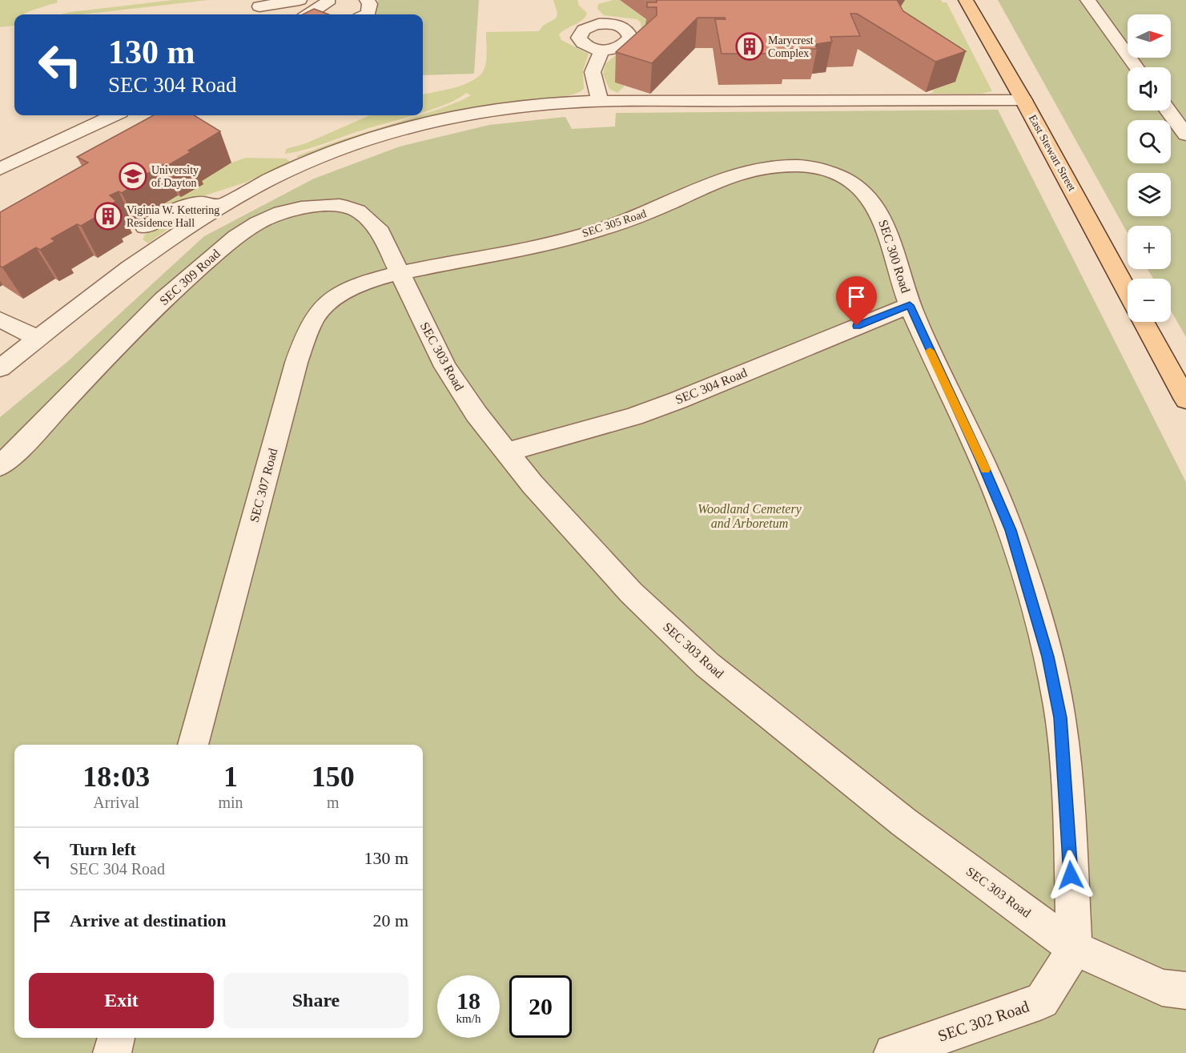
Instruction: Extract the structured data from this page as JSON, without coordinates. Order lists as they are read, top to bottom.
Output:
{
  "streets": {
    "main road": ["East Stewart Street"],
    "street": [
      "SEC 305 Road",
      "SEC 300 Road",
      "SEC 309 Road",
      "SEC 303 Road",
      "SEC 304 Road",
      "SEC 307 Road",
      "SEC 302 Road"
    ]
  },
  "crossings": [
    ["SEC 305 Road", "SEC 300 Road"],
    ["SEC 305 Road", "SEC 309 Road"],
    ["SEC 305 Road", "SEC 303 Road"],
    ["SEC 305 Road", "SEC 307 Road"],
    ["SEC 300 Road", "SEC 303 Road"],
    ["SEC 300 Road", "SEC 304 Road"],
    ["SEC 300 Road", "SEC 302 Road"],
    ["SEC 309 Road", "SEC 303 Road"],
    ["SEC 309 Road", "SEC 307 Road"],
    ["SEC 303 Road", "SEC 304 Road"],
    ["SEC 303 Road", "SEC 307 Road"],
    ["SEC 303 Road", "SEC 302 Road"]
  ],
  "parks": ["Woodland Cemetery and Arboretum"],
  "places": {
    "building": ["Marycrest Complex", "Viginia W. Kettering Residence Hall"],
    "school or university": ["University of Dayton"]
  },
  "north": "right",
  "page": {
    "map_buttons": ["+", "−"],
    "turn": ["130 m", "SEC 304 Road"],
    "eta": [
      "18:03",
      "Arrival",
      "1",
      "min",
      "150",
      "m"
    ],
    "list": [
      {
        "name": "Turn left",
        "note": "SEC 304 Road",
        "value": "130 m"
      },
      {
        "name": "Arrive at destination",
        "value": "20 m"
      }
    ],
    "buttons": ["Exit", "Share"],
    "speed": "18 km/h",
    "limit": "20"
  }
}
